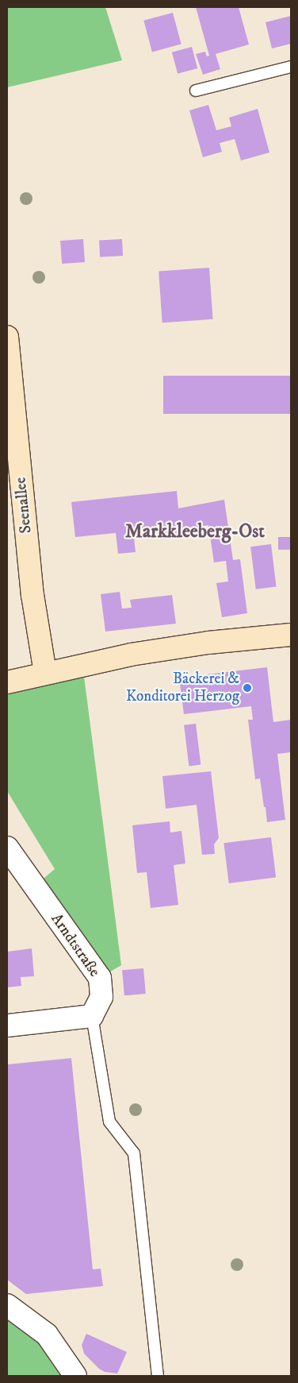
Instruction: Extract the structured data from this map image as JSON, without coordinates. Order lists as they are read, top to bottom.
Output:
{
  "streets": {
    "main road": ["Seenallee"],
    "street": ["Arndtstraße"]
  },
  "districts": ["Markkleeberg-Ost"],
  "places": ["Bäckerei & Konditorei Herzog"]
}
